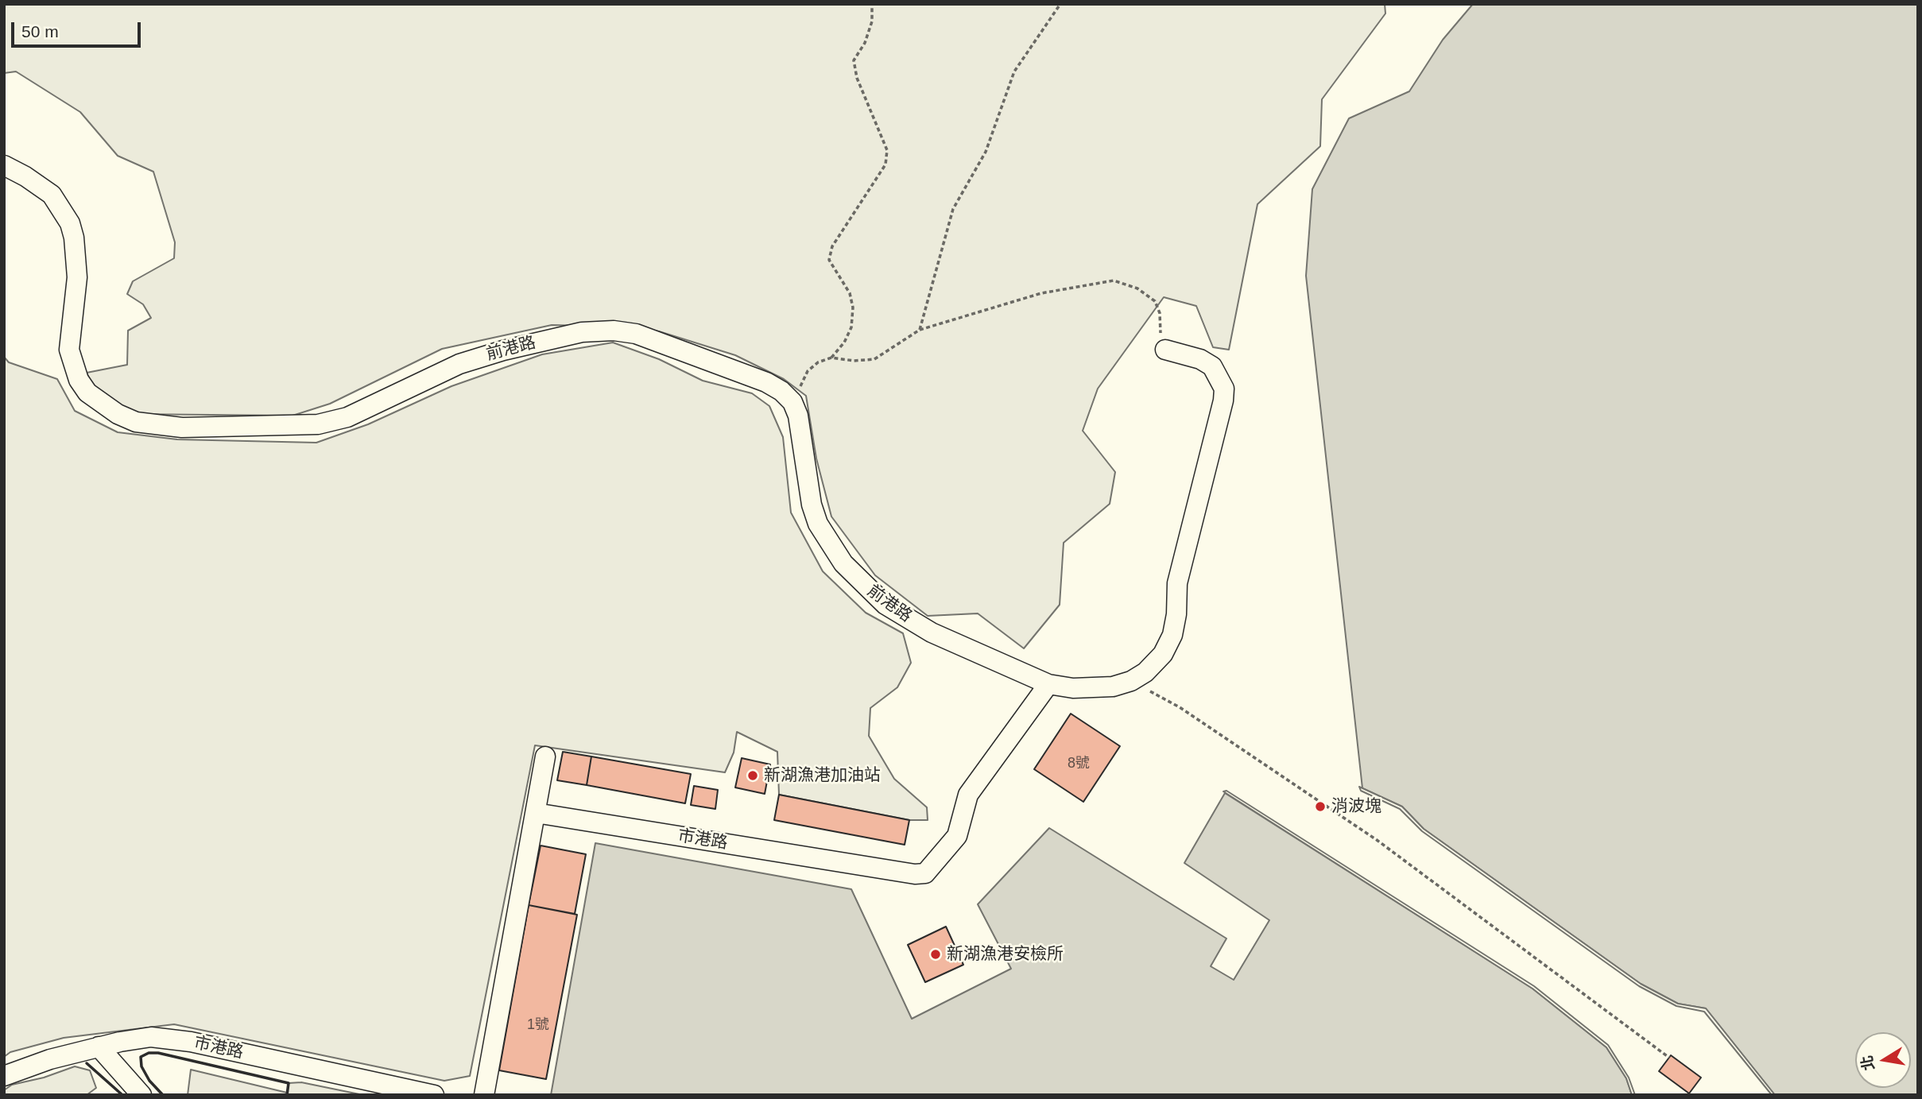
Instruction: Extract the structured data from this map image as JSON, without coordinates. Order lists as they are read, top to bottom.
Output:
{
  "streets": {
    "street": ["前港路", "市港路"]
  },
  "crossings": [
    ["前港路", "市港路"]
  ],
  "places": ["新湖漁港加油站", "消波塊", "新湖漁港安檢所"],
  "house_numbers": ["8號", "1號"],
  "scale_bar": "50 m",
  "north": "left"
}
